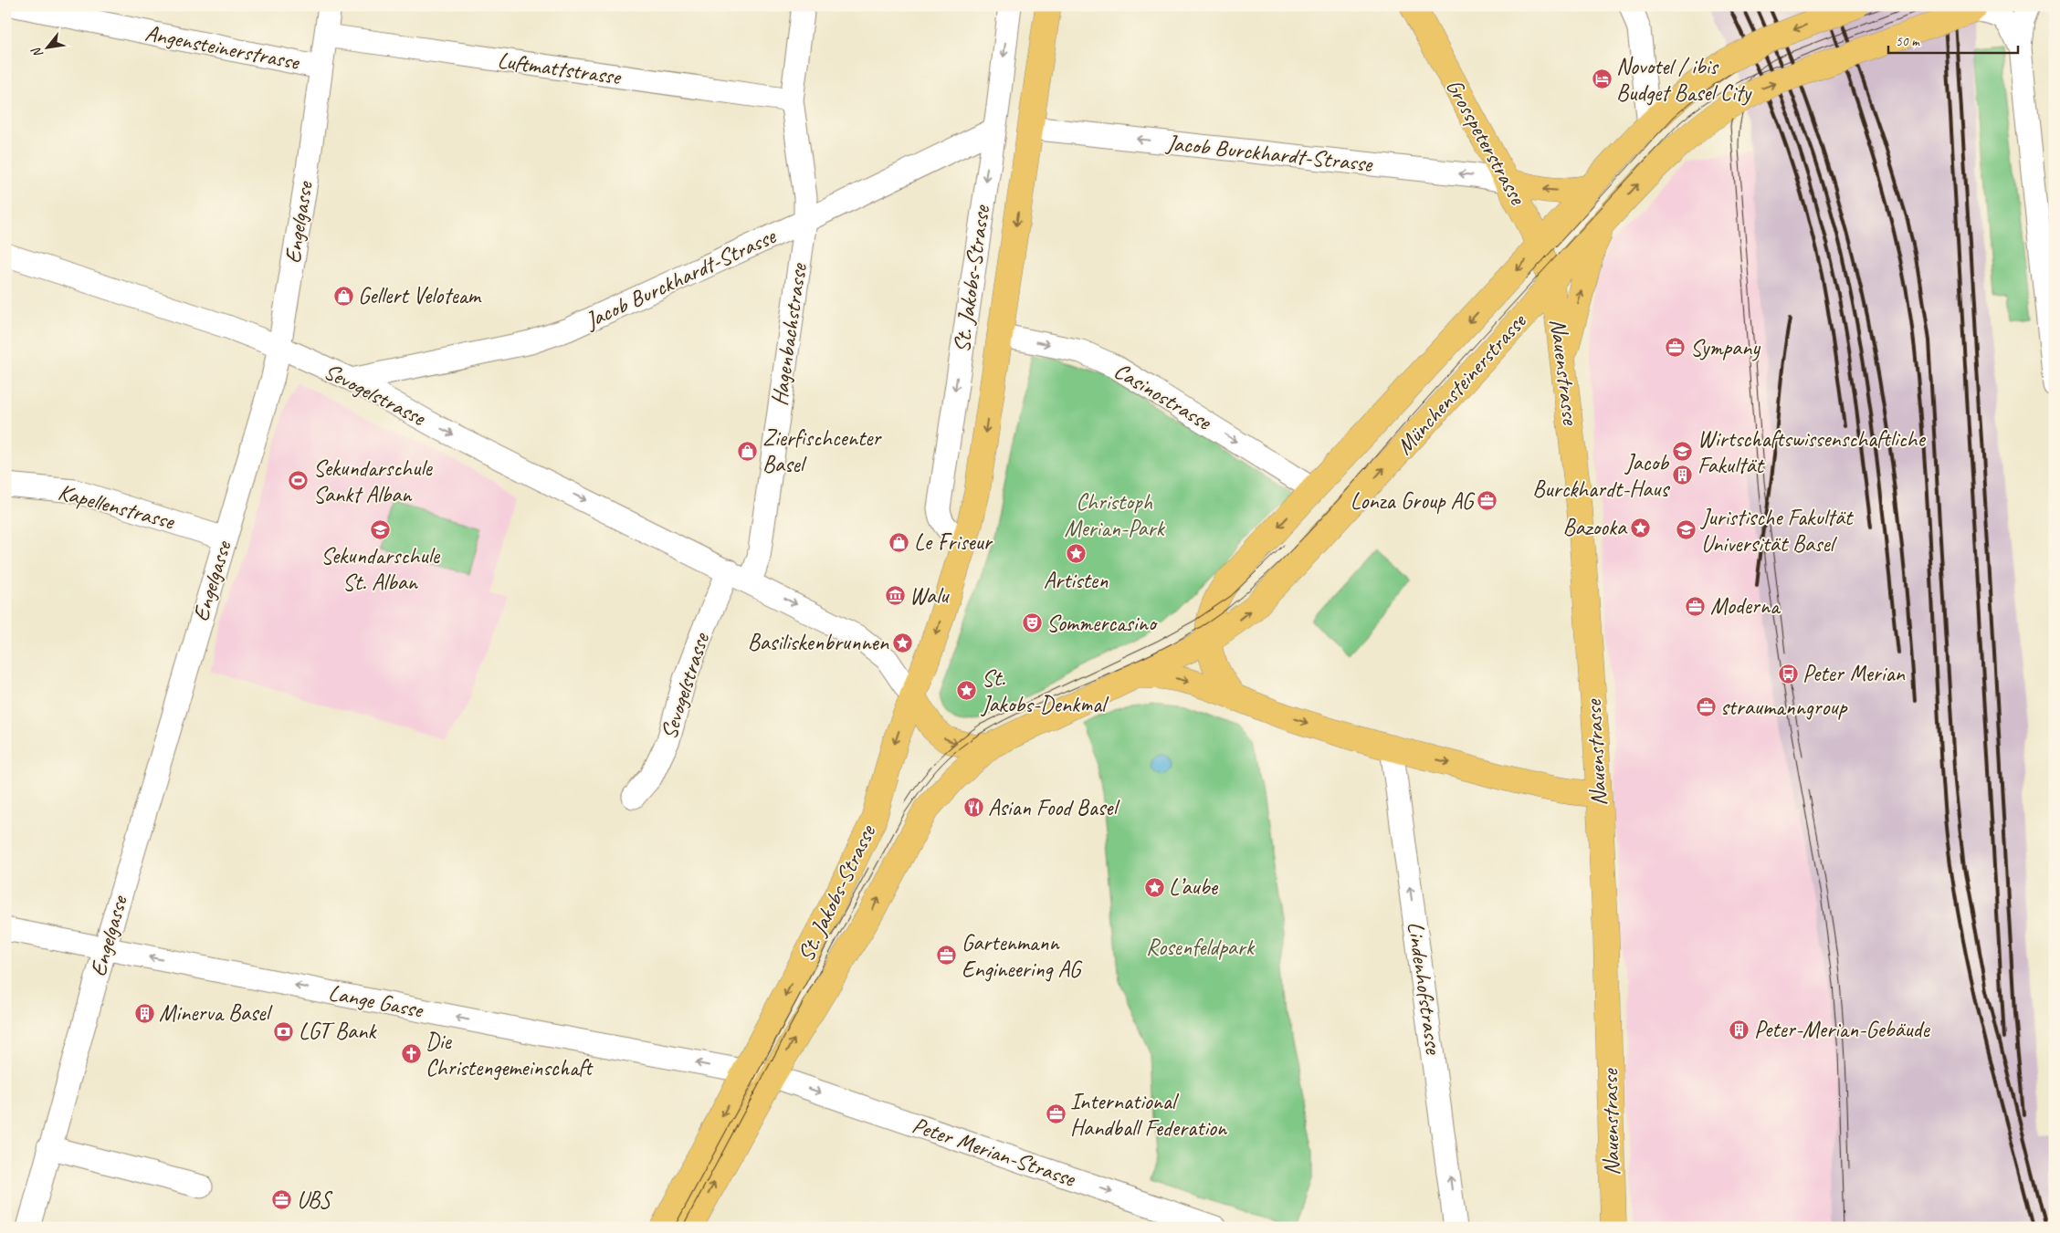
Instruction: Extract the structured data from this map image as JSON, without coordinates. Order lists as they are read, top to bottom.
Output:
{
  "streets": {
    "main road": [
      "Grosspeterstrasse",
      "St. Jakobs-Strasse",
      "Nauenstrasse",
      "Münchensteinerstrasse"
    ],
    "street": [
      "Angensteinerstrasse",
      "Luftmattstrasse",
      "Jacob Burckhardt-Strasse",
      "Engelgasse",
      "Hagenbachstrasse",
      "Sevogelstrasse",
      "Casinostrasse",
      "Kapellenstrasse",
      "Lindenhofstrasse",
      "Lange Gasse",
      "Peter Merian-Strasse"
    ]
  },
  "crossings": [
    ["Angensteinerstrasse", "Engelgasse"],
    ["Luftmattstrasse", "Engelgasse"],
    ["Luftmattstrasse", "Hagenbachstrasse"],
    ["Grosspeterstrasse", "Jacob Burckhardt-Strasse"],
    ["Grosspeterstrasse", "Nauenstrasse"],
    ["Grosspeterstrasse", "Münchensteinerstrasse"],
    ["Jacob Burckhardt-Strasse", "St. Jakobs-Strasse"],
    ["Jacob Burckhardt-Strasse", "Hagenbachstrasse"],
    ["Jacob Burckhardt-Strasse", "Sevogelstrasse"],
    ["Engelgasse", "Sevogelstrasse"],
    ["Engelgasse", "Kapellenstrasse"],
    ["Engelgasse", "Lange Gasse"],
    ["St. Jakobs-Strasse", "Münchensteinerstrasse"],
    ["St. Jakobs-Strasse", "Sevogelstrasse"],
    ["St. Jakobs-Strasse", "Casinostrasse"],
    ["St. Jakobs-Strasse", "Lange Gasse"],
    ["St. Jakobs-Strasse", "Peter Merian-Strasse"],
    ["Hagenbachstrasse", "Sevogelstrasse"],
    ["Nauenstrasse", "Münchensteinerstrasse"],
    ["Münchensteinerstrasse", "Sevogelstrasse"],
    ["Münchensteinerstrasse", "Casinostrasse"],
    ["Lange Gasse", "Peter Merian-Strasse"]
  ],
  "one_way": [
    "Jacob Burckhardt-Strasse",
    "Sevogelstrasse",
    "Casinostrasse",
    "Lindenhofstrasse",
    "Lange Gasse",
    "Peter Merian-Strasse"
  ],
  "parks": ["Christoph Merian-Park", "Rosenfeldpark"],
  "places": {
    "hotel": ["Novotel / ibis Budget Basel City"],
    "shop": ["Gellert Veloteam", "Zierfischcenter Basel", "Le Friseur"],
    "office": [
      "Sympany",
      "Lonza Group AG",
      "Moderna",
      "straumanngroup",
      "Gartenmann Engineering AG",
      "International Handball Federation",
      "UBS"
    ],
    "school or university": ["Wirtschaftswissenschaftliche Fakultät", "Sekundarschule St. Alban", "Juristische Fakultät Universität Basel"],
    "building": ["Jacob Burckhardt-Haus", "Minerva Basel", "Peter-Merian-Gebäude"],
    "sports": ["Sekundarschule Sankt Alban"],
    "place": [
      "Bazooka",
      "Artisten",
      "Basiliskenbrunnen",
      "St. Jakobs-Denkmal",
      "L’aube"
    ],
    "museum": ["Walu"],
    "theatre": ["Sommercasino"],
    "bus stop": ["Peter Merian"],
    "restaurant": ["Asian Food Basel"],
    "bank": ["LGT Bank"],
    "church": ["Die Christengemeinschaft"]
  },
  "scale_bar": "50 m",
  "north": "bottom left"
}
